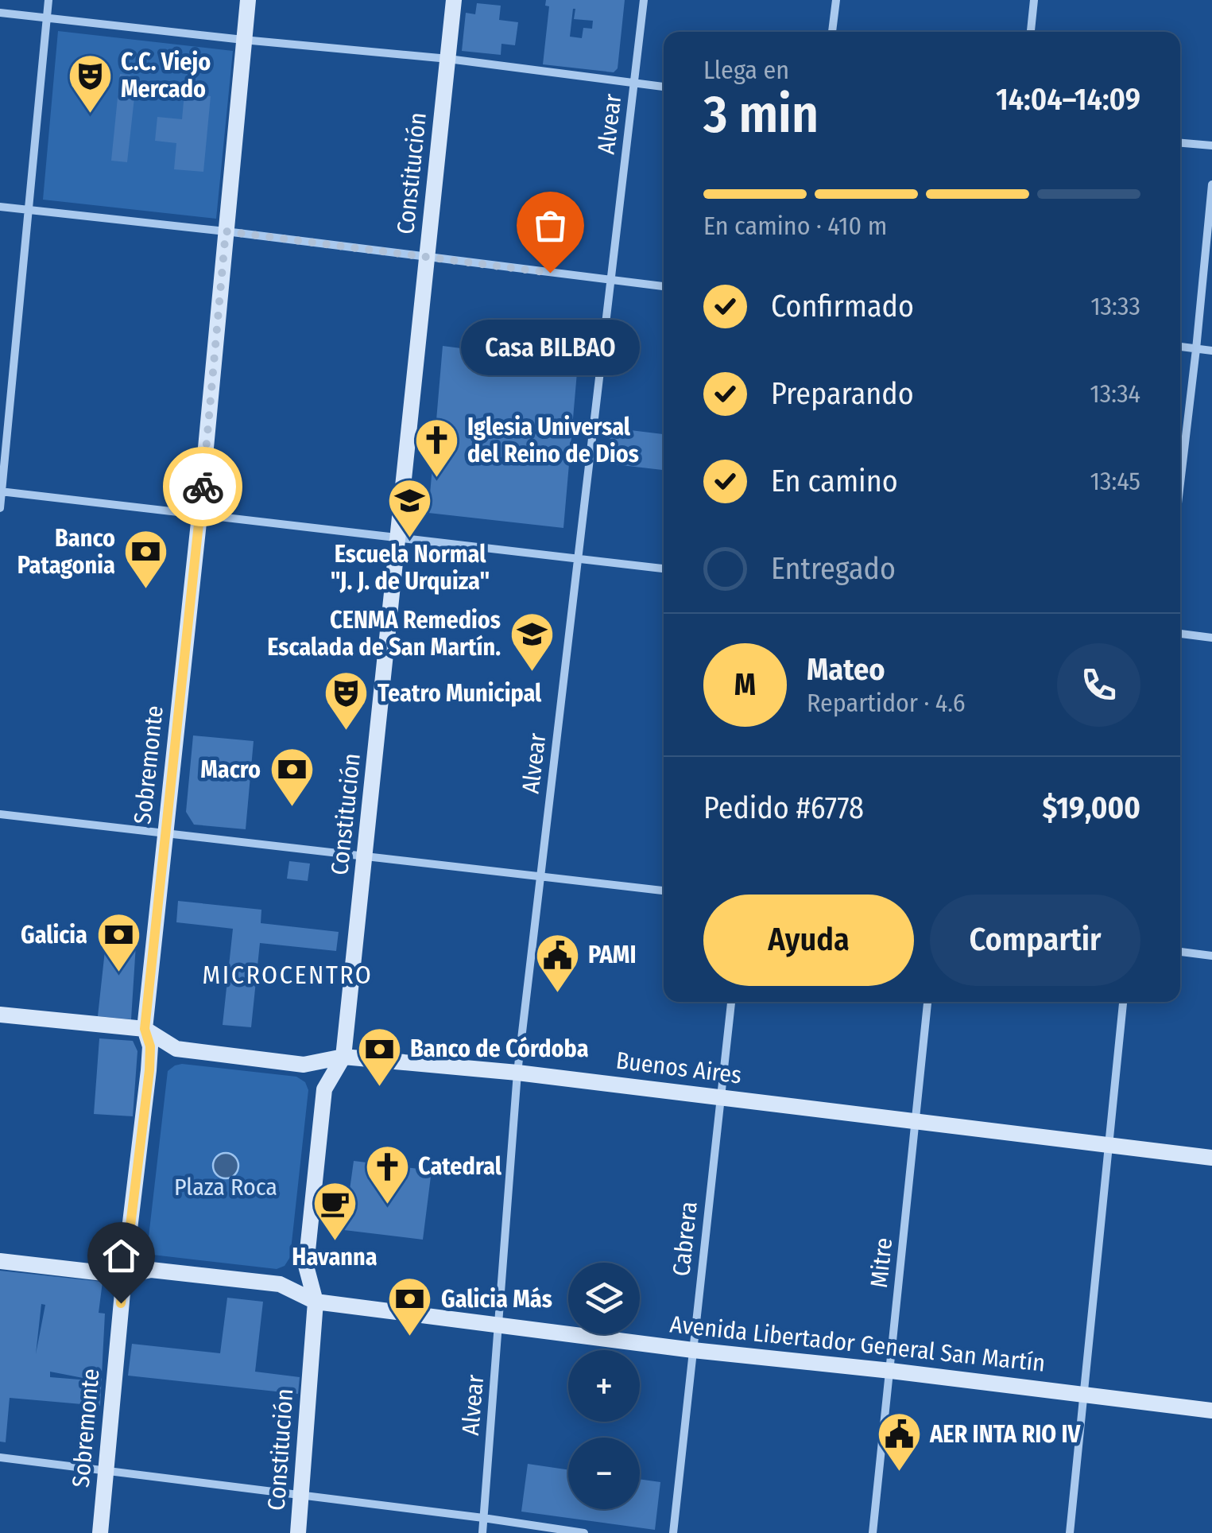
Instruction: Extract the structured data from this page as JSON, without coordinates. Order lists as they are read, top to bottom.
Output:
{
  "streets": {
    "main road": [
      "Constitución",
      "Sobremonte",
      "Buenos Aires",
      "Avenida Libertador General San Martín"
    ],
    "street": ["Alvear", "Cabrera", "Mitre"]
  },
  "crossings": [
    ["Alvear", "Buenos Aires"],
    ["Alvear", "Avenida Libertador General San Martín"],
    ["Constitución", "Buenos Aires"],
    ["Constitución", "Avenida Libertador General San Martín"],
    ["Sobremonte", "Buenos Aires"],
    ["Sobremonte", "Avenida Libertador General San Martín"],
    ["Buenos Aires", "Cabrera"],
    ["Buenos Aires", "Mitre"],
    ["Cabrera", "Avenida Libertador General San Martín"],
    ["Mitre", "Avenida Libertador General San Martín"]
  ],
  "districts": ["MICROCENTRO"],
  "parks": ["Plaza Roca"],
  "places": {
    "theatre": ["C.C. Viejo Mercado", "Teatro Municipal"],
    "other": ["Casa BILBAO"],
    "church": ["Iglesia Universal del Reino de Dios", "Catedral"],
    "school or university": ["Escuela Normal \"J. J. de Urquiza\"", "CENMA Remedios Escalada de San Martín."],
    "bank": [
      "Banco Patagonia",
      "Macro",
      "Galicia",
      "Banco de Córdoba",
      "Galicia Más"
    ],
    "public building": ["PAMI", "AER INTA RIO IV"],
    "cafe": ["Havanna"]
  },
  "page": {
    "heading": ["3 min", "Llega en", "14:04–14:09"],
    "panel": [
      "Mateo",
      "Repartidor · 4.6",
      "Pedido #6778",
      "$19,000"
    ],
    "bar": "En camino · 410 m",
    "list": [
      ["Confirmado", "13:33"],
      ["Preparando", "13:34"],
      ["En camino", "13:45"],
      "Entregado"
    ],
    "bubble": "Casa BILBAO",
    "round": "M",
    "buttons": ["Ayuda", "Compartir"],
    "map_buttons": ["+", "−"]
  }
}
